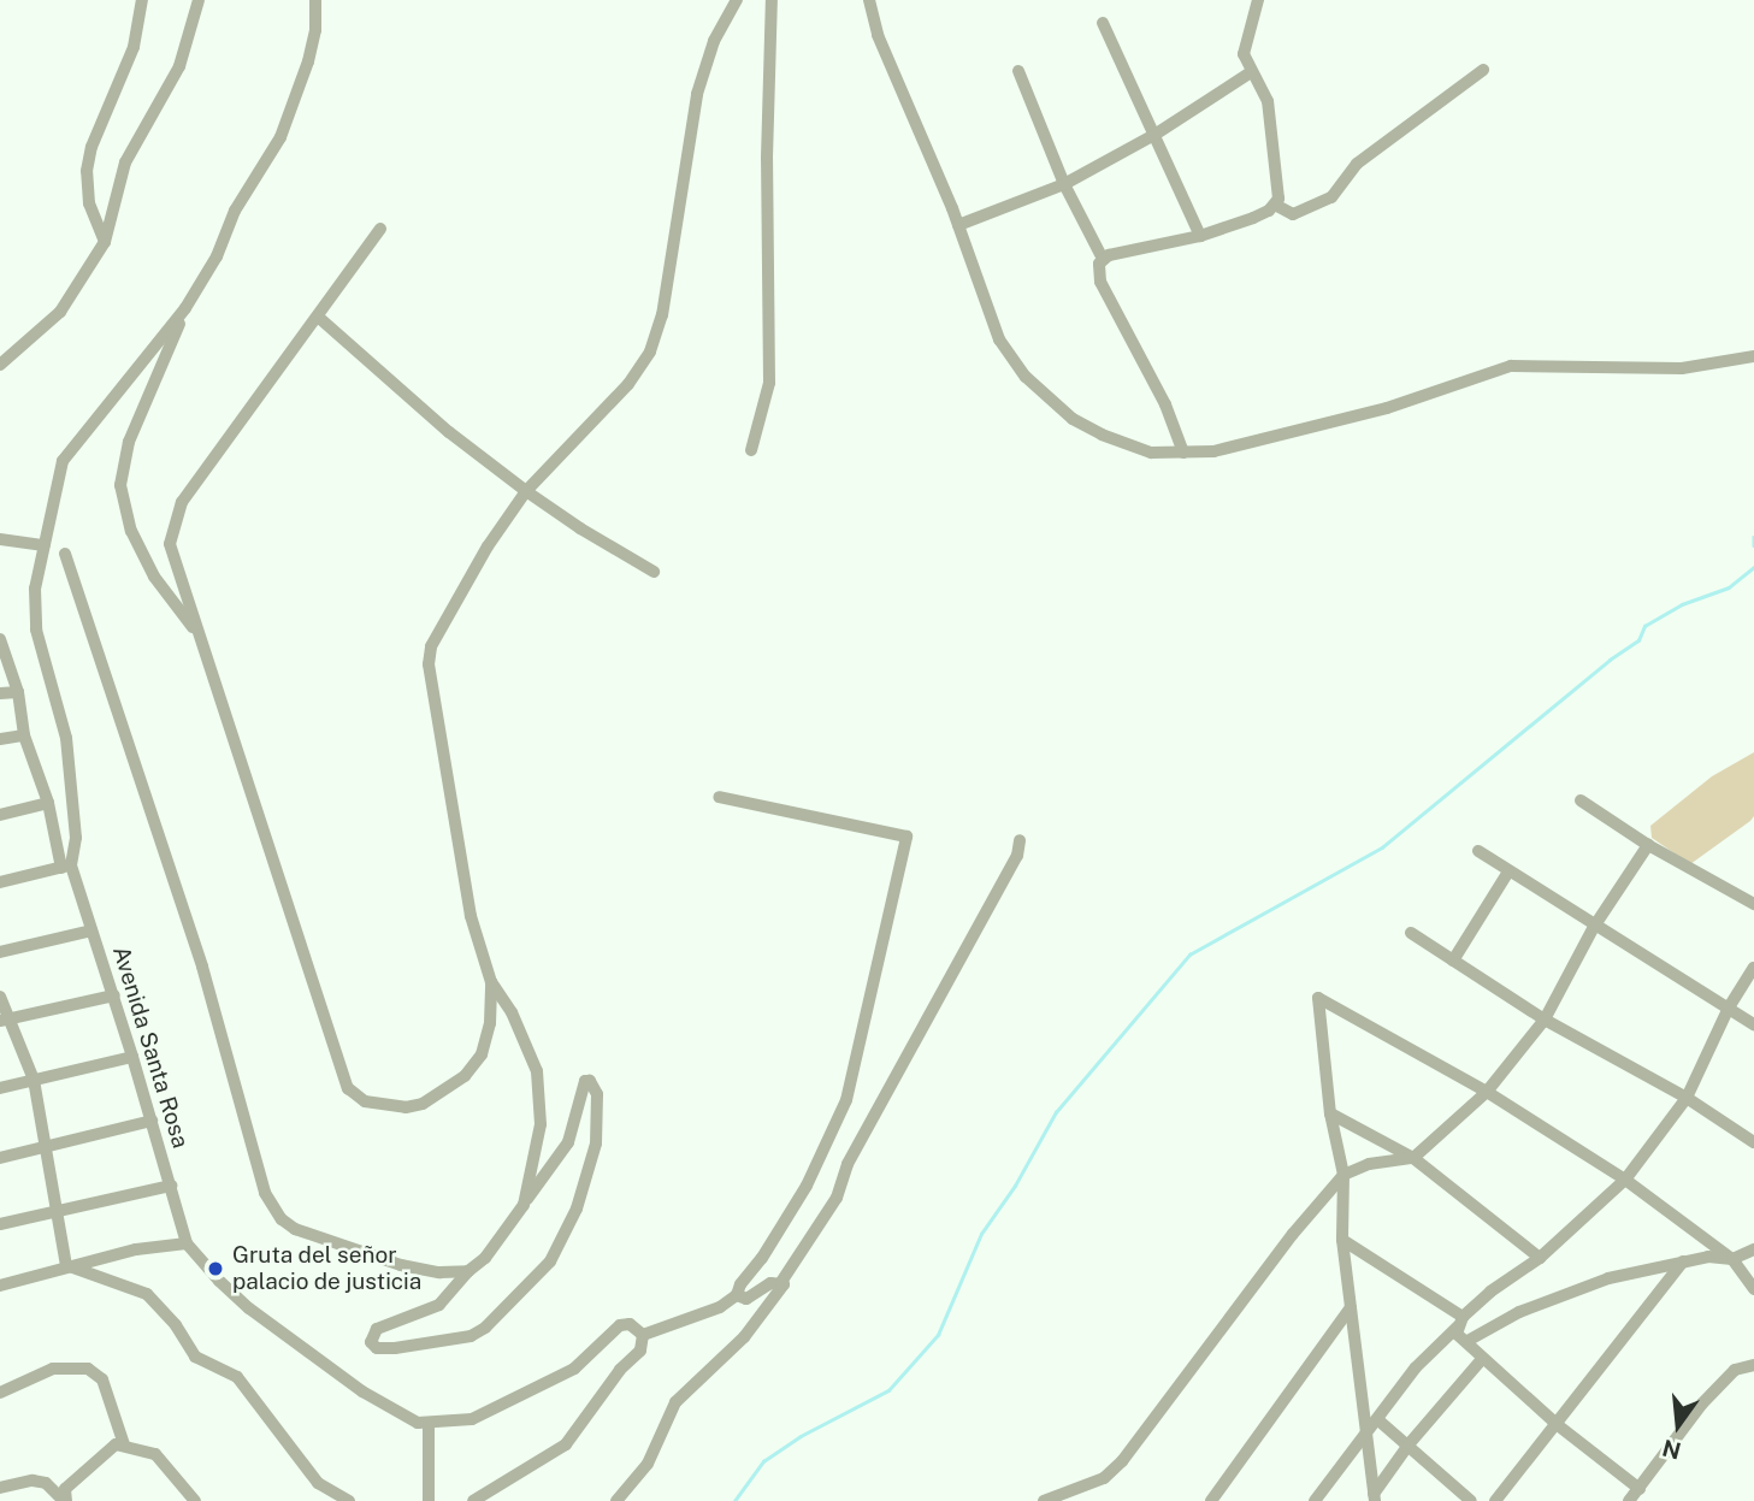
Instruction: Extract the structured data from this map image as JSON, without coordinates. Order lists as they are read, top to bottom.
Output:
{
  "streets": {
    "street": ["Avenida Santa Rosa"]
  },
  "places": ["Gruta del señor palacio de justicia"],
  "north": "bottom"
}
